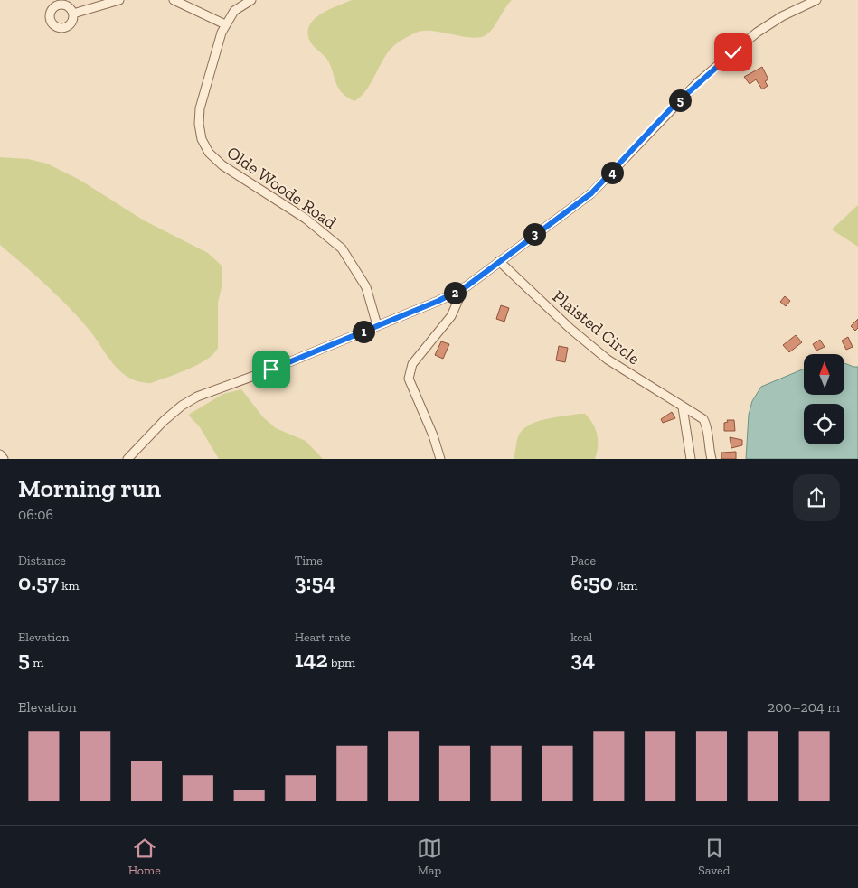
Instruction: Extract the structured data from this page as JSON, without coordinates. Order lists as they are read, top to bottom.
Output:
{
  "streets": {
    "street": ["Olde Woode Road", "Plaisted Circle"]
  },
  "north": "top",
  "page": {
    "pins": [
      "5",
      "4",
      "3",
      "2",
      "1"
    ],
    "heading": ["Morning run", "06:06"],
    "stats": [
      ["Distance", "0.57 km"],
      ["Time", "3:54"],
      ["Pace", "6:50 /km"],
      ["Elevation", "5 m"],
      ["Heart rate", "142 bpm"],
      ["kcal", "34"]
    ],
    "chart": ["Elevation", "200–204 m"],
    "tabs": ["Home", "Map", "Saved"]
  }
}
